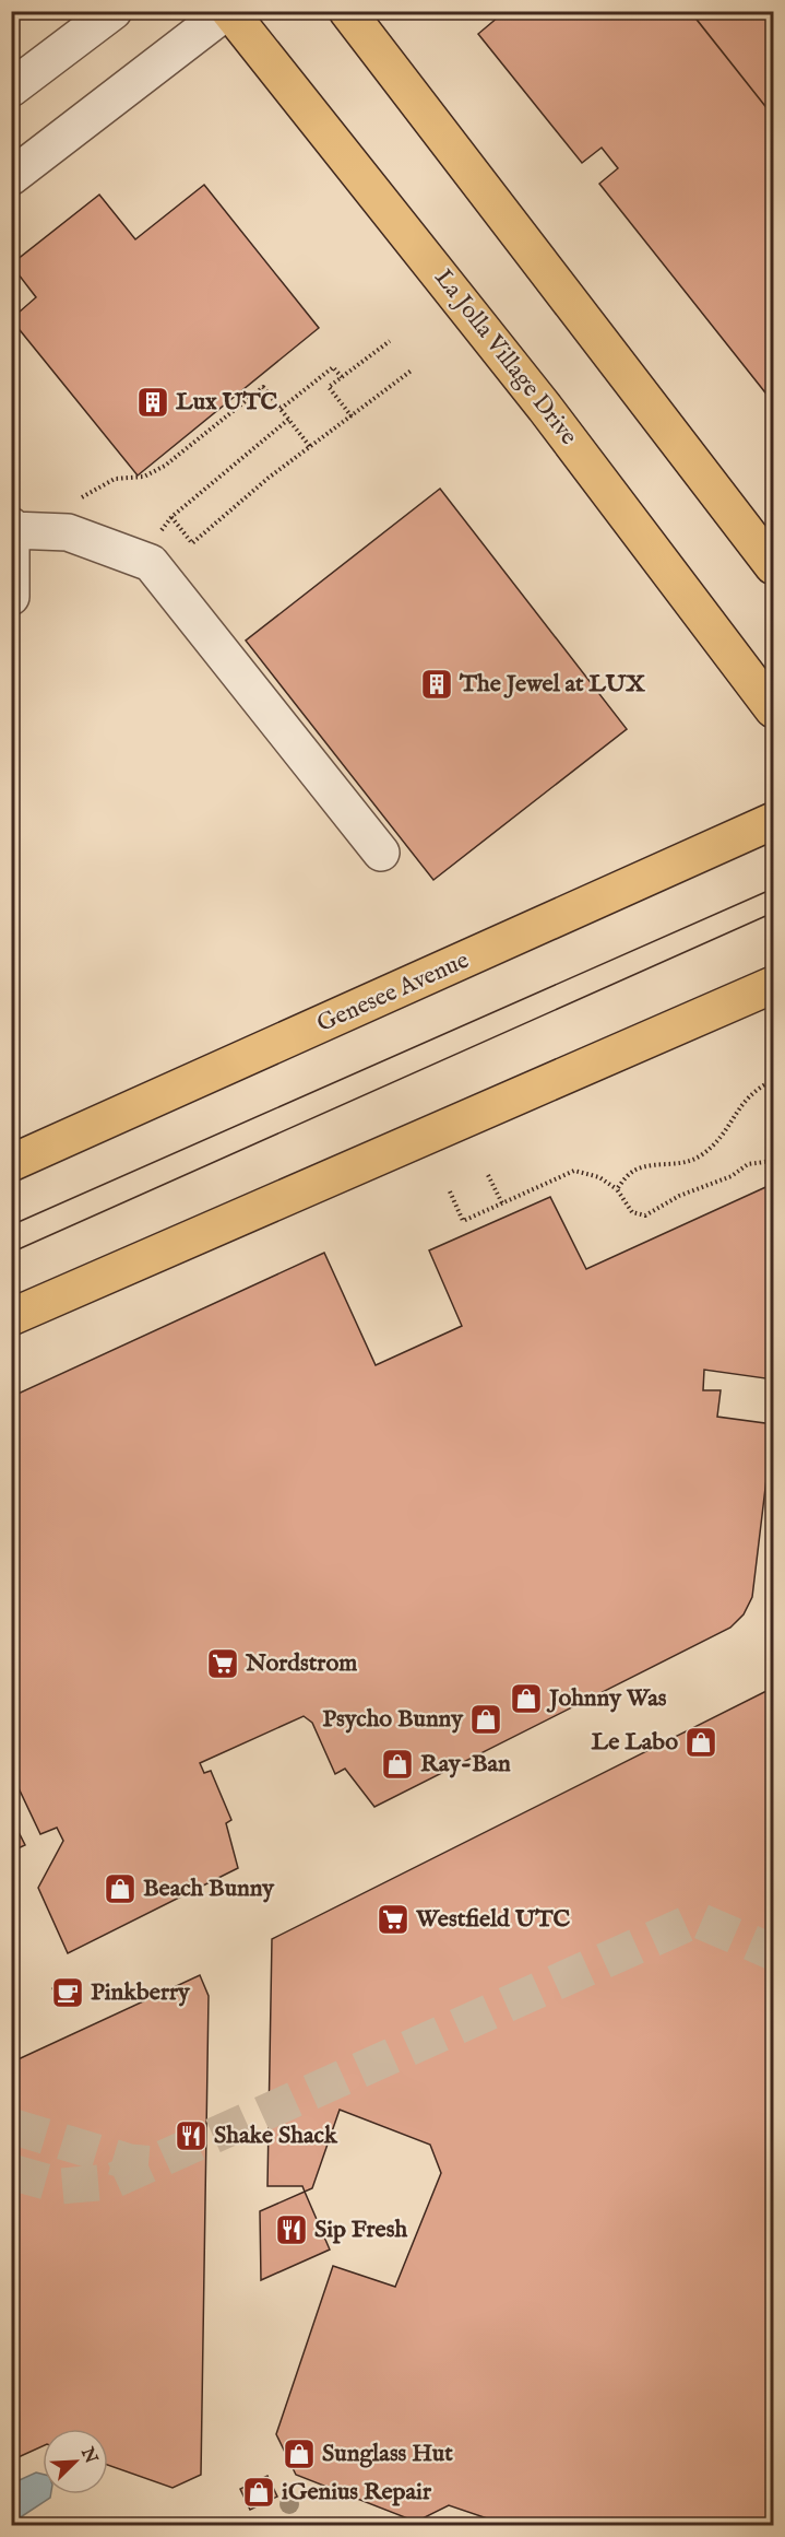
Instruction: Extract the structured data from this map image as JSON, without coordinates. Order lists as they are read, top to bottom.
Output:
{
  "streets": {
    "main road": ["La Jolla Village Drive", "Genesee Avenue"]
  },
  "places": {
    "building": ["Lux UTC", "The Jewel at LUX"],
    "supermarket": ["Nordstrom", "Westfield UTC"],
    "shop": [
      "Johnny Was",
      "Psycho Bunny",
      "Le Labo",
      "Ray-Ban",
      "Beach Bunny",
      "Sunglass Hut",
      "iGenius Repair"
    ],
    "cafe": ["Pinkberry"],
    "restaurant": ["Shake Shack", "Sip Fresh"]
  },
  "north": "top right"
}
